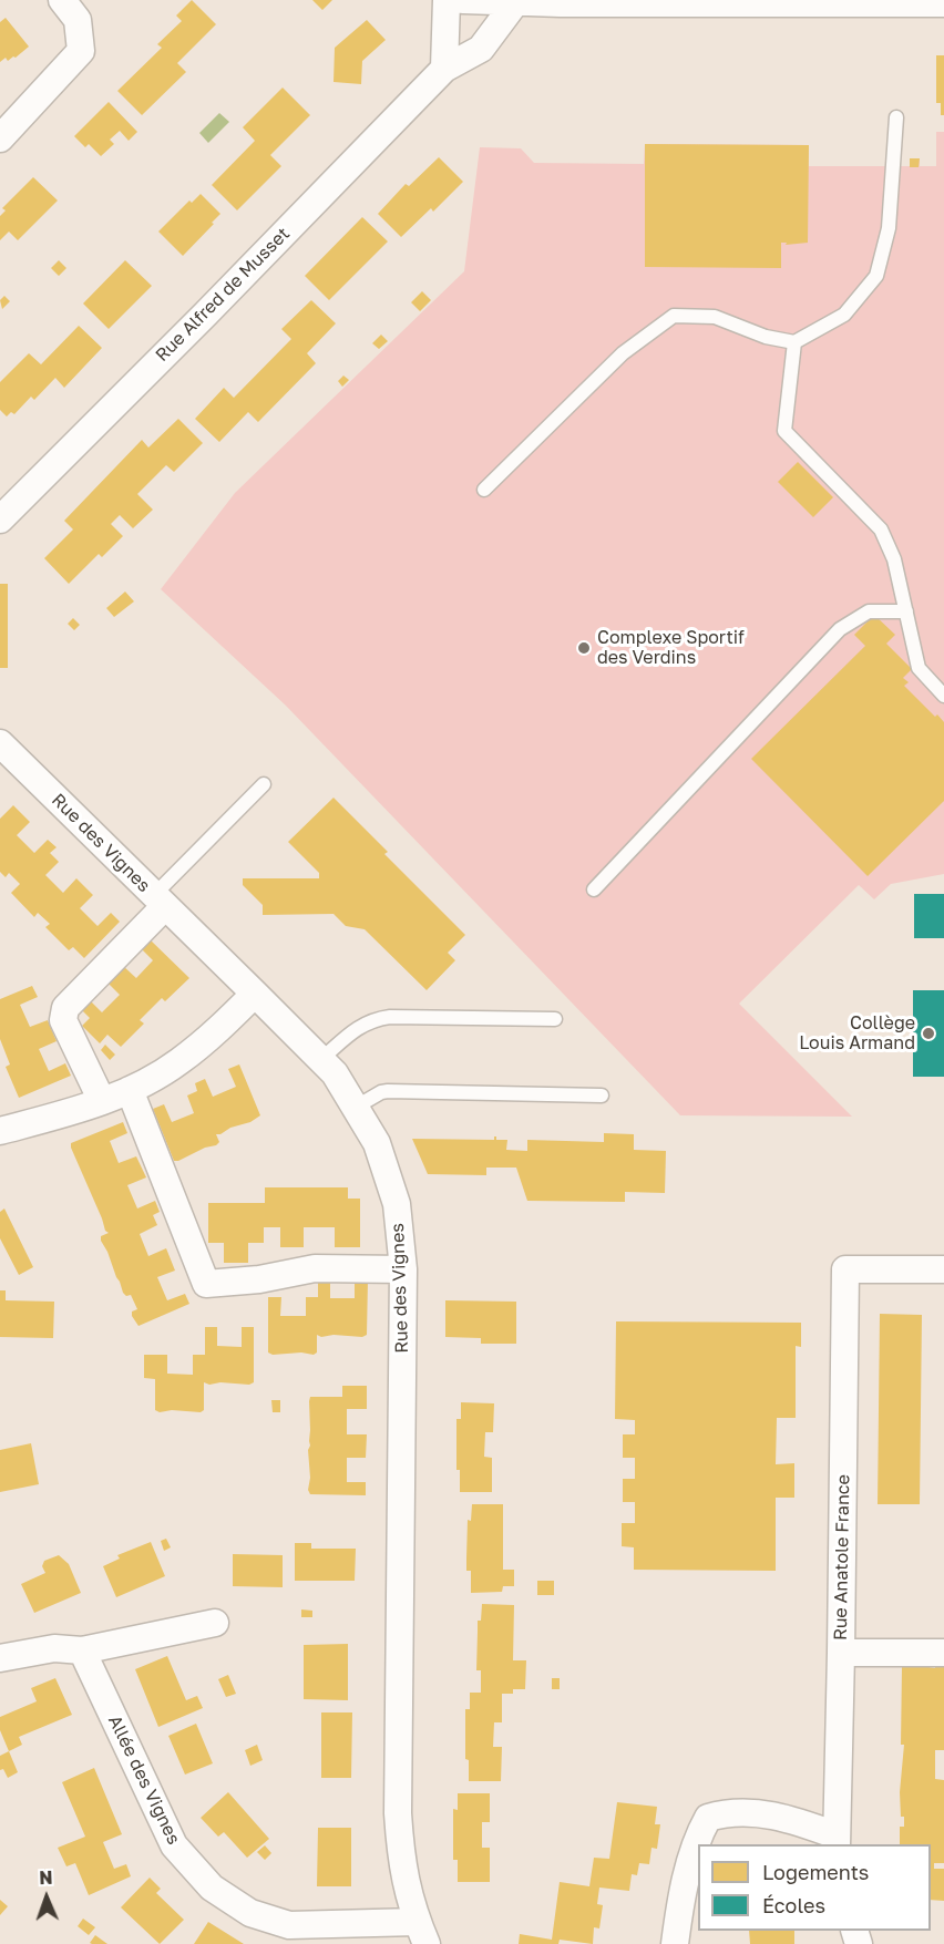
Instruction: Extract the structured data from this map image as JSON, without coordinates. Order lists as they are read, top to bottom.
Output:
{
  "streets": {
    "street": [
      "Rue Alfred de Musset",
      "Rue des Vignes",
      "Rue Anatole France",
      "Allée des Vignes"
    ]
  },
  "crossings": [
    ["Rue des Vignes", "Allée des Vignes"]
  ],
  "places": ["Complexe Sportif des Verdins", "Collège Louis Armand"],
  "legend": ["Logements", "Écoles"],
  "north": "top"
}
